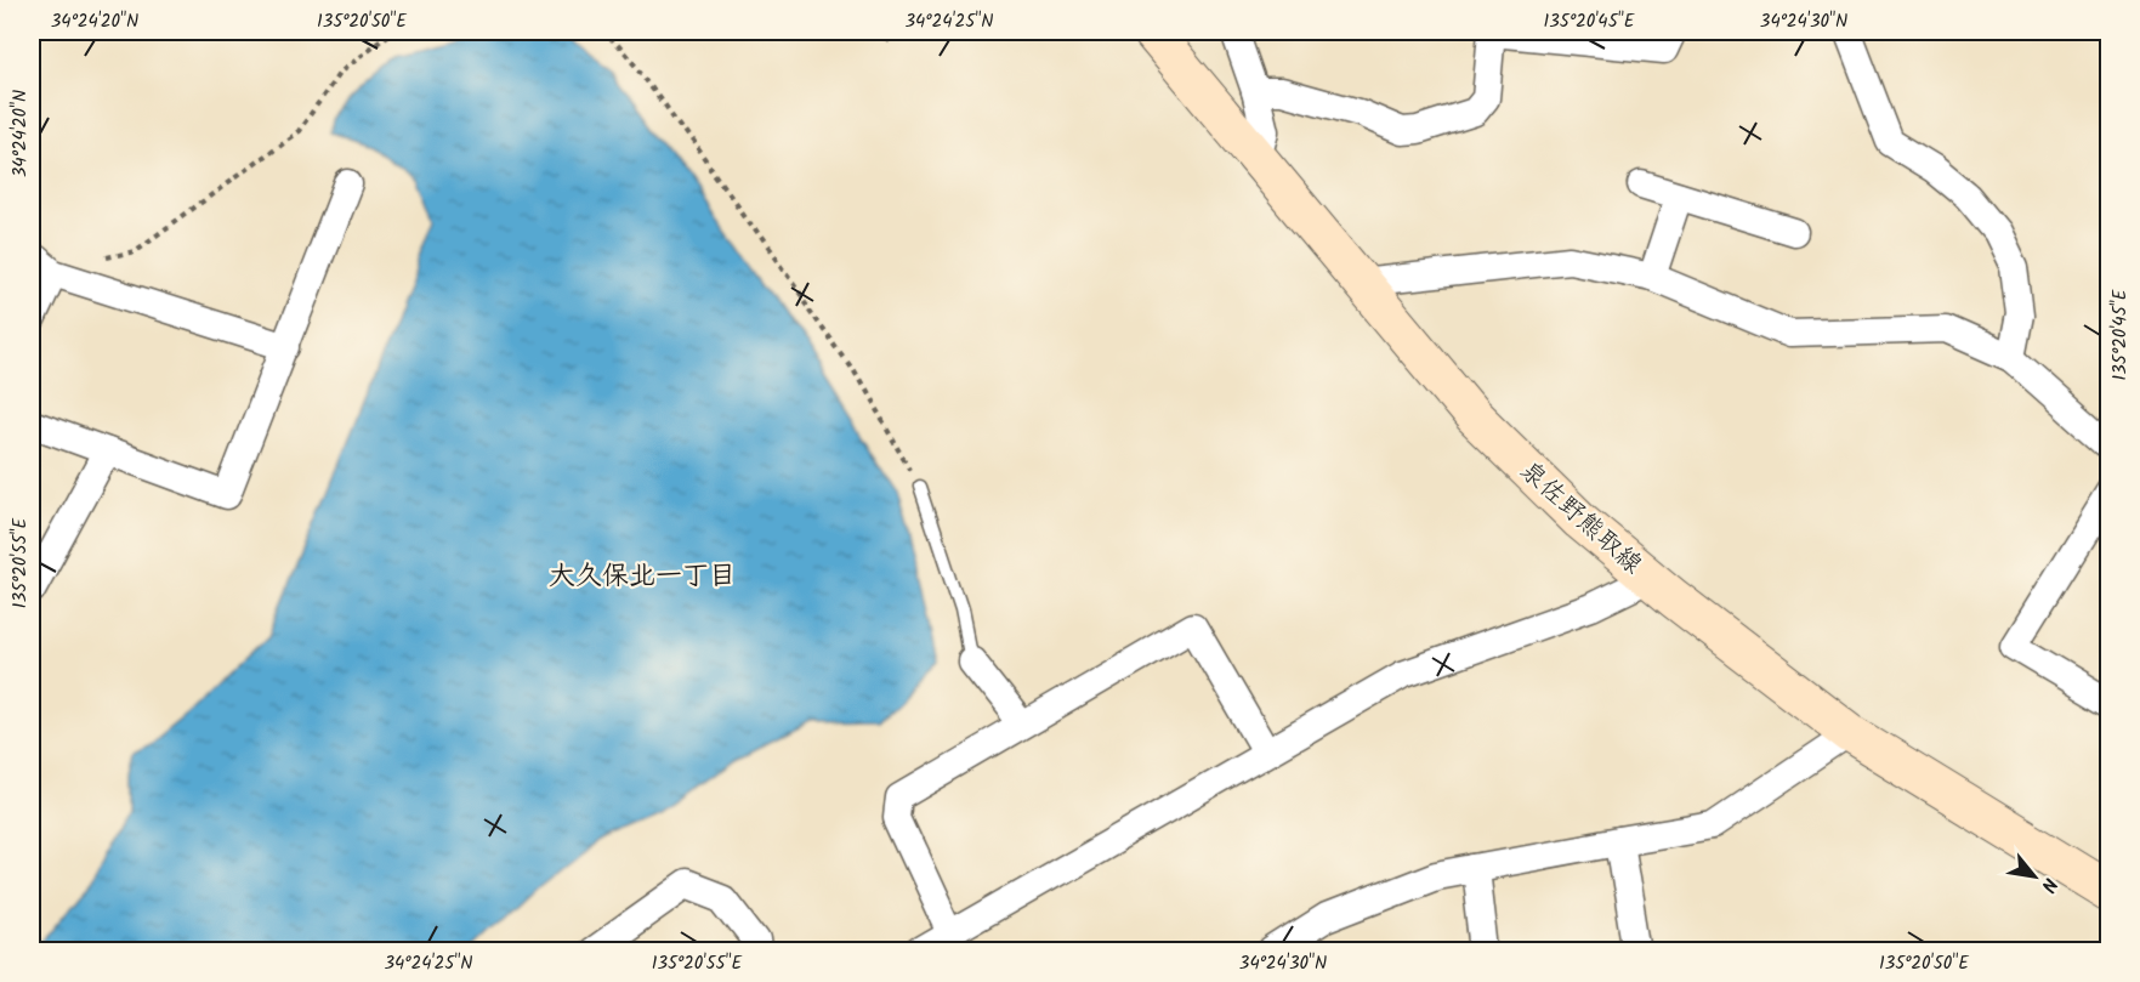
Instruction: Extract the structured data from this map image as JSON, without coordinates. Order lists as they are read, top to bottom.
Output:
{
  "streets": {
    "main road": ["泉佐野熊取線"]
  },
  "districts": ["大久保北一丁目"],
  "north": "bottom right",
  "coordinates": [
    "34°24'20\"N",
    "135°20'50\"E",
    "34°24'25\"N",
    "135°20'45\"E",
    "34°24'30\"N",
    "135°20'55\"E"
  ]
}
